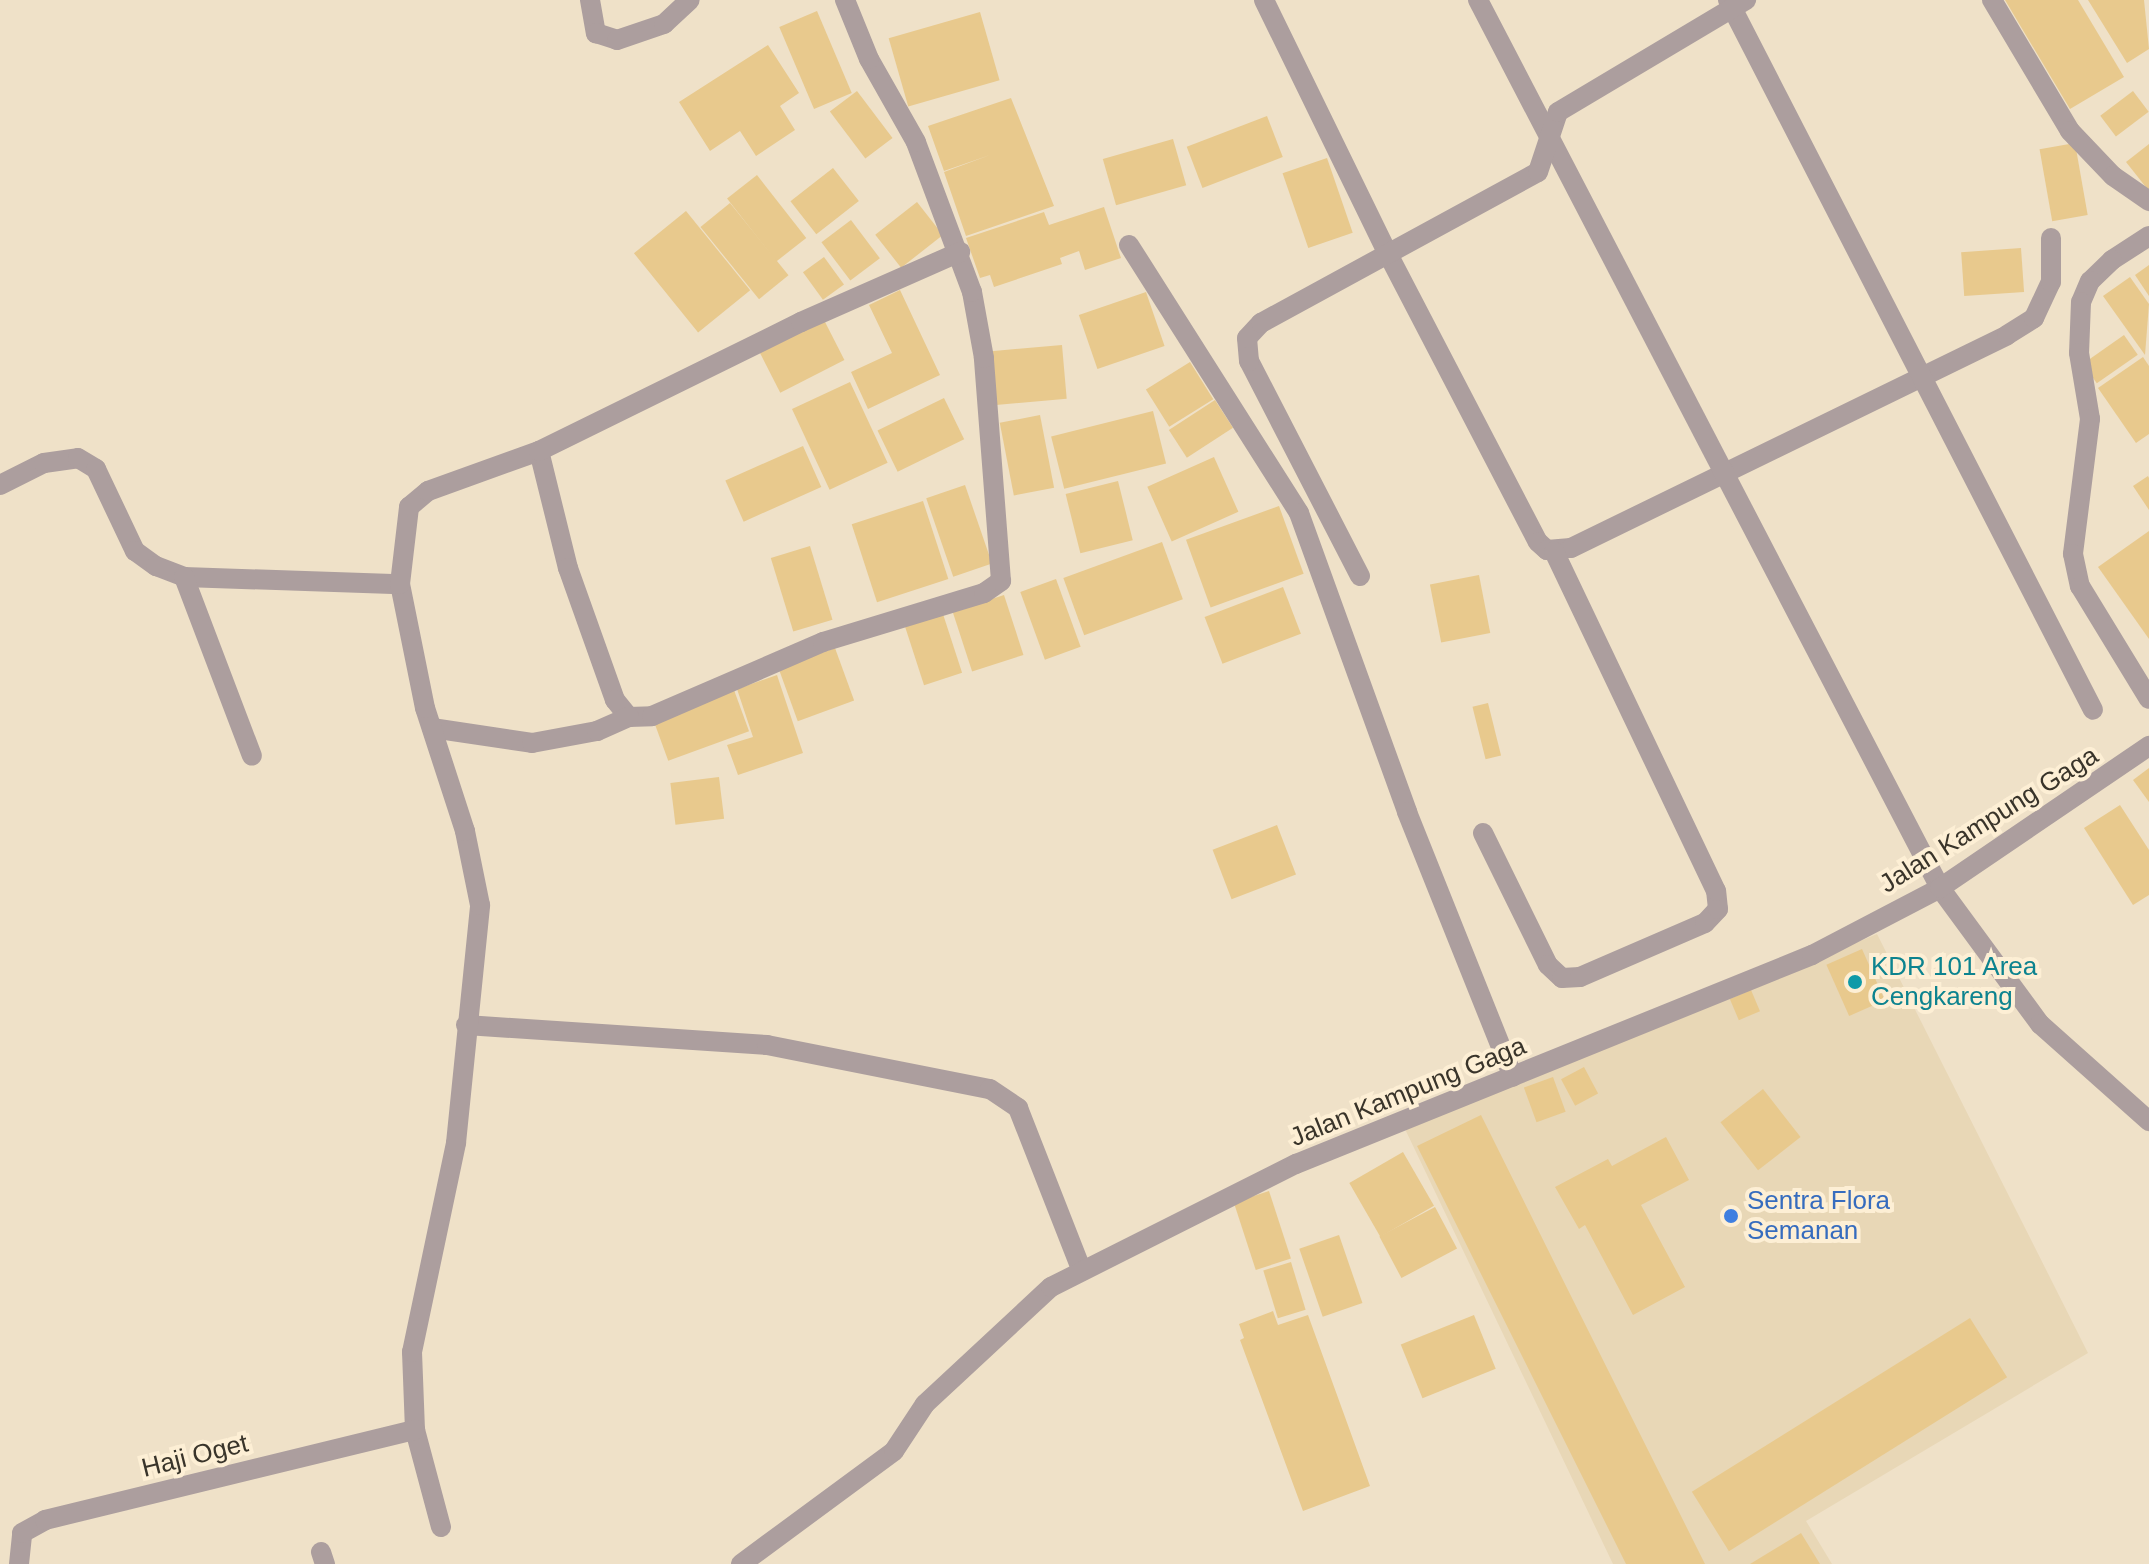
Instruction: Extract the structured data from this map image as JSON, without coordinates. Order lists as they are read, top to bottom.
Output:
{
  "streets": {
    "street": ["Jalan Kampung Gaga", "Haji Oget"]
  },
  "places": ["KDR 101 Area Cengkareng", "Sentra Flora Semanan"]
}
